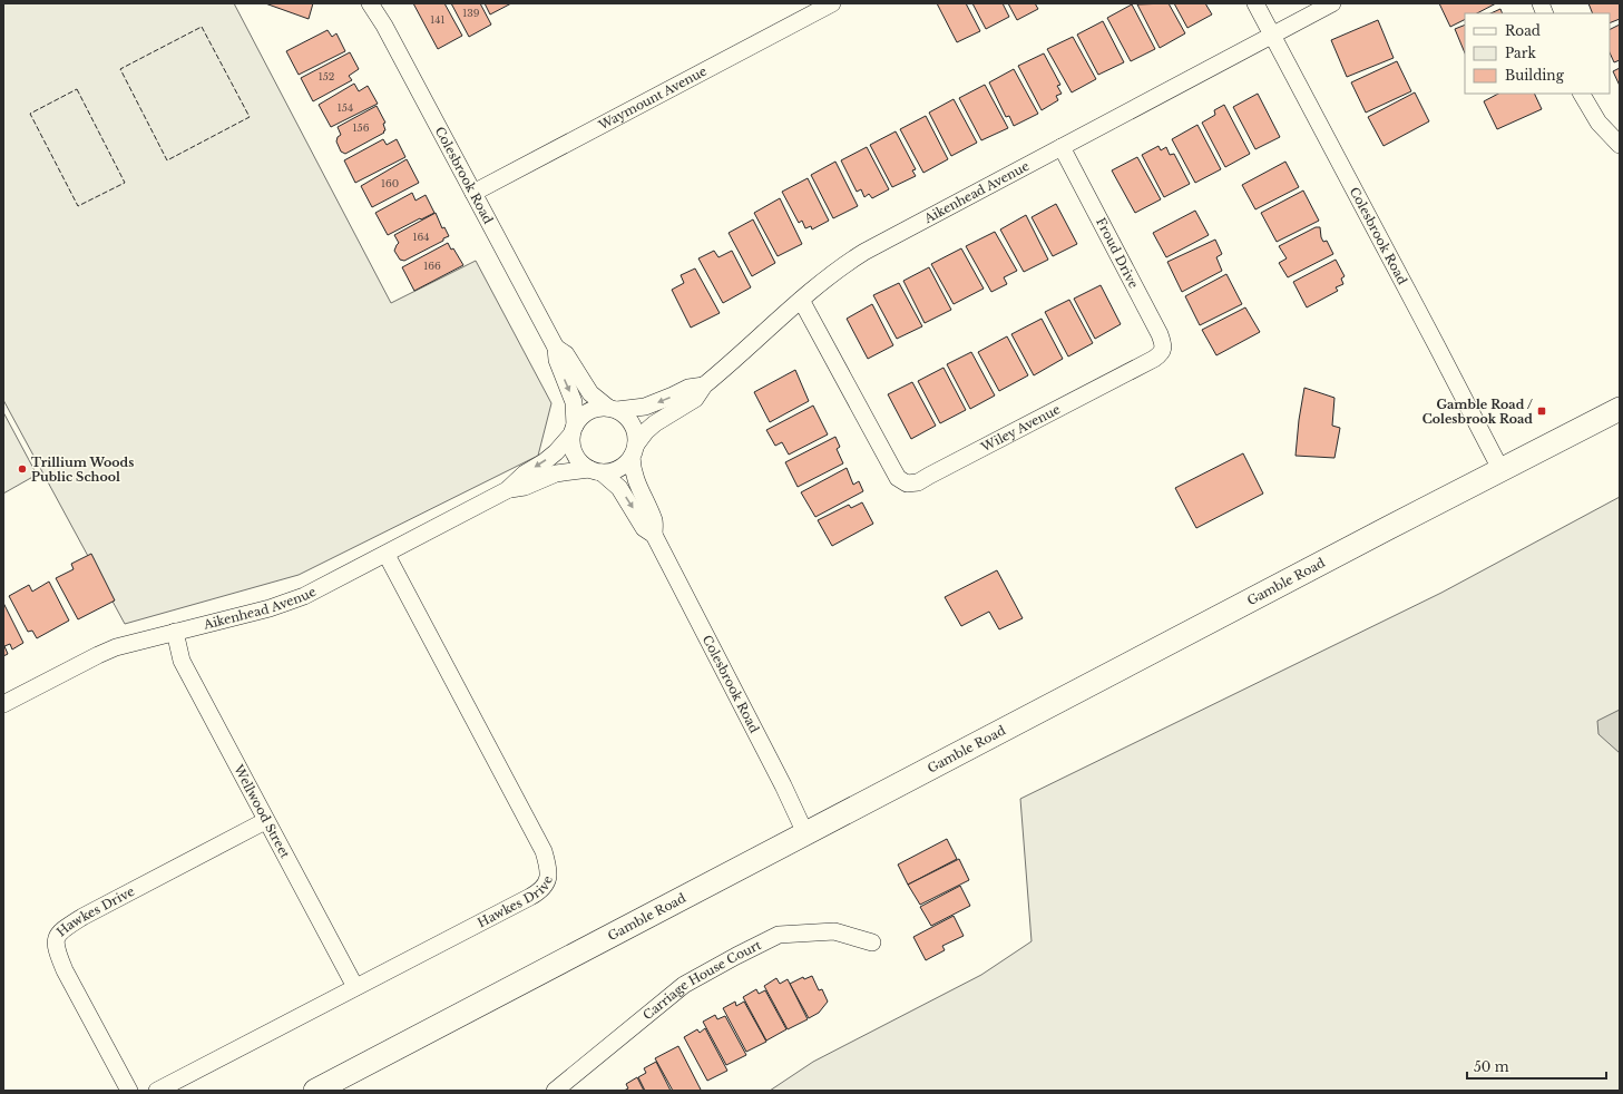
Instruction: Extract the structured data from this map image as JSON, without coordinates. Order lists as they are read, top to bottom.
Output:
{
  "streets": {
    "main road": ["Gamble Road"],
    "street": [
      "Waymount Avenue",
      "Colesbrook Road",
      "Aikenhead Avenue",
      "Froud Drive",
      "Wiley Avenue",
      "Wellwood Street",
      "Hawkes Drive",
      "Carriage House Court"
    ]
  },
  "crossings": [
    ["Waymount Avenue", "Colesbrook Road"],
    ["Colesbrook Road", "Aikenhead Avenue"],
    ["Colesbrook Road", "Gamble Road"],
    ["Aikenhead Avenue", "Froud Drive"],
    ["Aikenhead Avenue", "Wiley Avenue"],
    ["Aikenhead Avenue", "Wellwood Street"],
    ["Aikenhead Avenue", "Hawkes Drive"],
    ["Froud Drive", "Wiley Avenue"],
    ["Wellwood Street", "Hawkes Drive"]
  ],
  "places": {
    "transit": ["Gamble Road / Colesbrook Road"],
    "other": ["Trillium Woods Public School"]
  },
  "house_numbers": [
    "139",
    "141",
    "152",
    "154",
    "156",
    "160",
    "164",
    "166"
  ],
  "legend": ["Road", "Park", "Building"],
  "scale_bar": "50 m"
}
